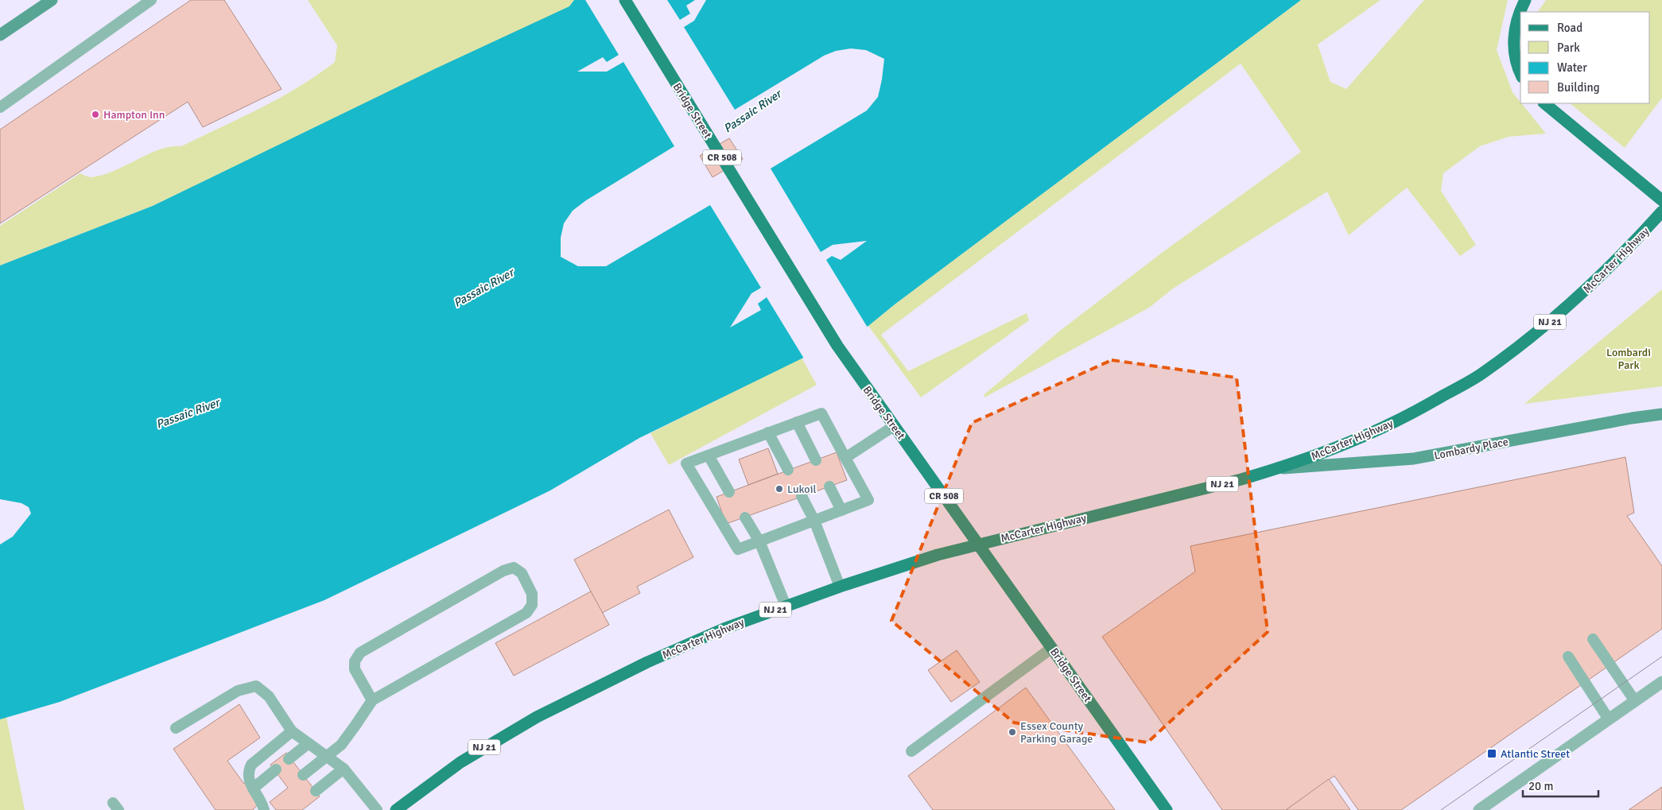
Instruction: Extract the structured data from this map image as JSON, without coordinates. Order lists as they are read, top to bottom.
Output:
{
  "streets": {
    "main road": [
      "Bridge Street",
      "CR 508",
      "McCarter Highway",
      "NJ 21"
    ],
    "street": ["Lombardy Place"]
  },
  "crossings": [
    ["Bridge Street", "McCarter Highway"],
    ["McCarter Highway", "Lombardy Place"]
  ],
  "water": ["Passaic River"],
  "parks": ["Lombardi Park"],
  "places": {
    "other": ["Hampton Inn", "Lukoil", "Essex County Parking Garage"],
    "transit": ["Atlantic Street"]
  },
  "legend": [
    "Road",
    "Park",
    "Water",
    "Building"
  ],
  "scale_bar": "20 m"
}
